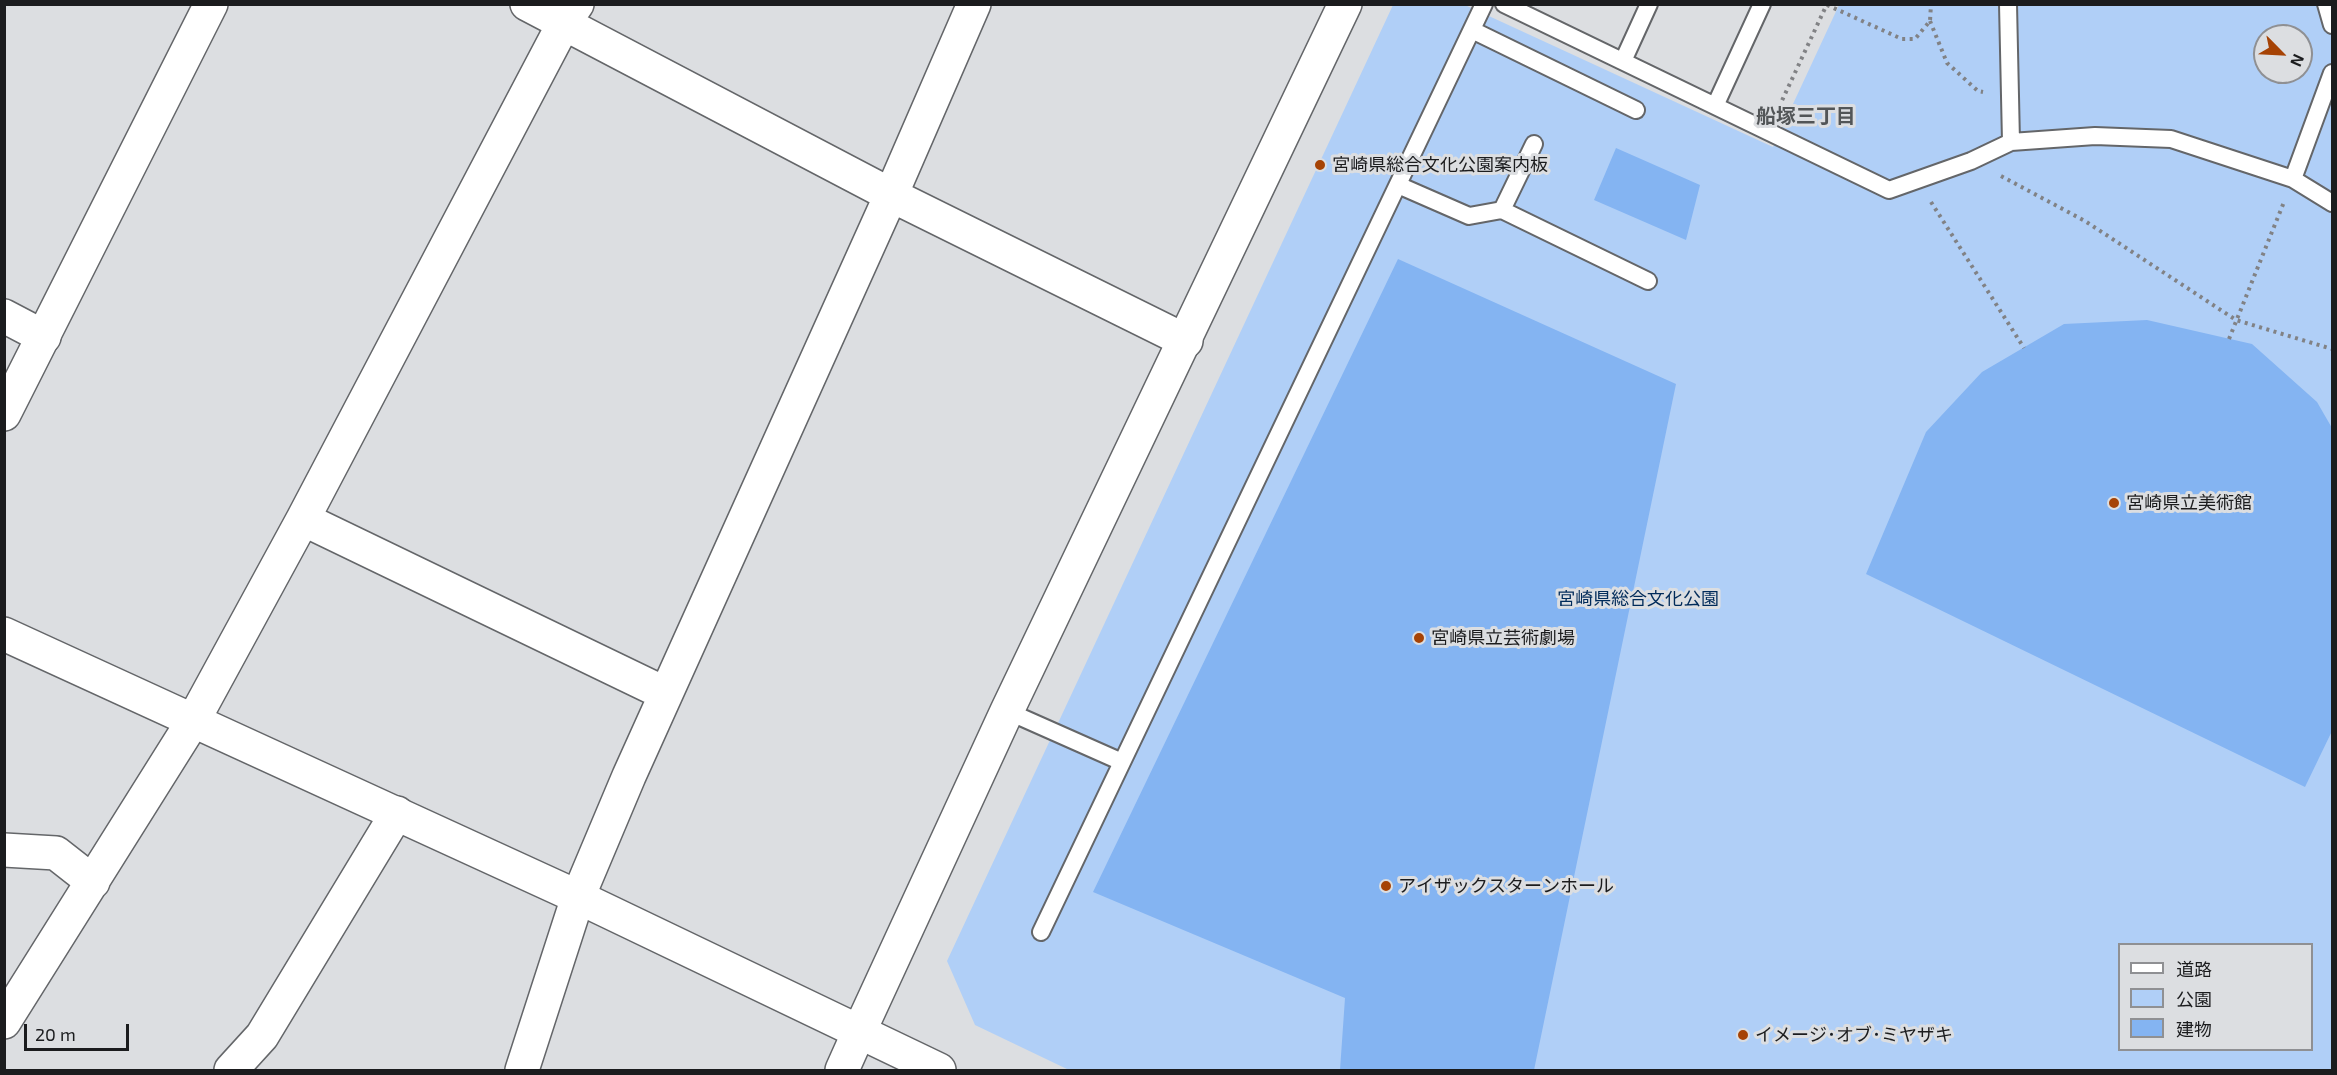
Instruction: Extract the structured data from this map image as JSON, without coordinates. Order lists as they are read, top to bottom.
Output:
{
  "districts": ["船塚三丁目"],
  "parks": ["宮崎県総合文化公園"],
  "places": [
    "宮崎県総合文化公園案内板",
    "宮崎県立美術館",
    "宮崎県立芸術劇場",
    "アイザックスターンホール",
    "イメージ･オブ･ミヤザキ"
  ],
  "legend": ["道路", "公園", "建物"],
  "scale_bar": "20 m",
  "north": "bottom right"
}
